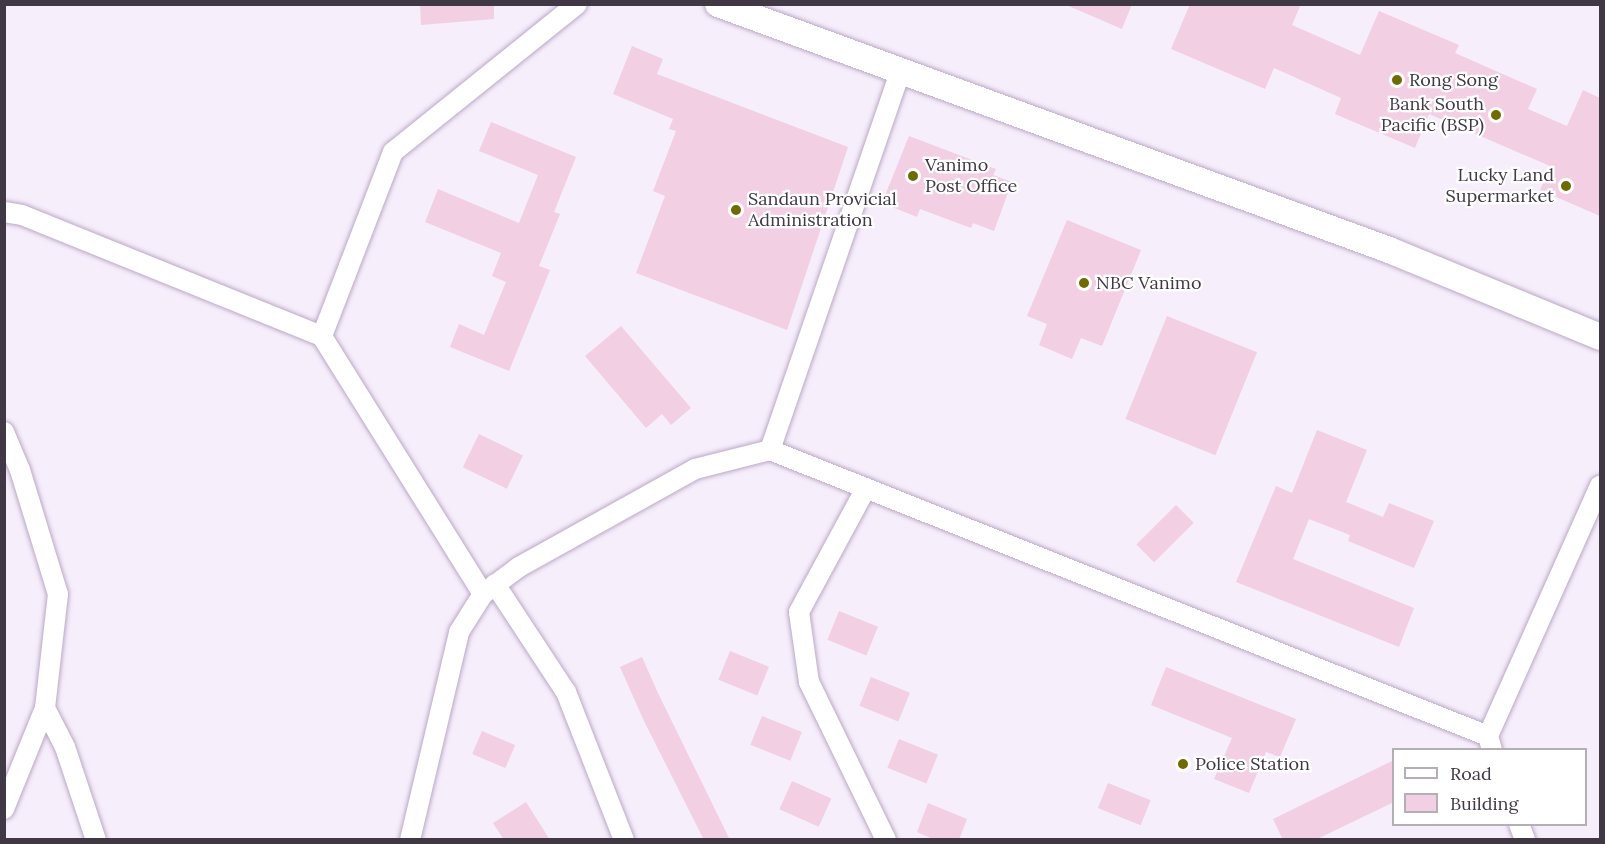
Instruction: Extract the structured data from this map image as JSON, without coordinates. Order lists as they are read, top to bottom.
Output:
{
  "places": [
    "Rong Song",
    "Bank South Pacific (BSP)",
    "Vanimo Post Office",
    "Lucky Land Supermarket",
    "Sandaun Provicial Administration",
    "NBC Vanimo",
    "Police Station"
  ],
  "legend": ["Road", "Building"]
}
